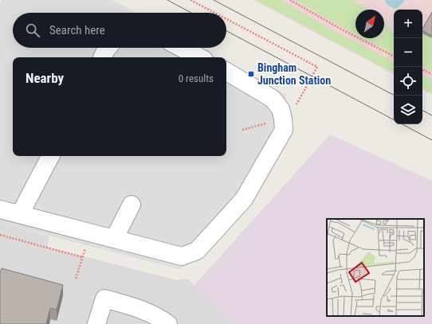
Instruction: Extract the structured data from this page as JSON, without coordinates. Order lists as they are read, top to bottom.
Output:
{
  "places": {
    "transit": ["Bingham Junction Station"]
  },
  "north": "top right",
  "page": {
    "map_buttons": ["+", "−"],
    "search": "Search here",
    "heading": ["Nearby", "0 results"]
  }
}
